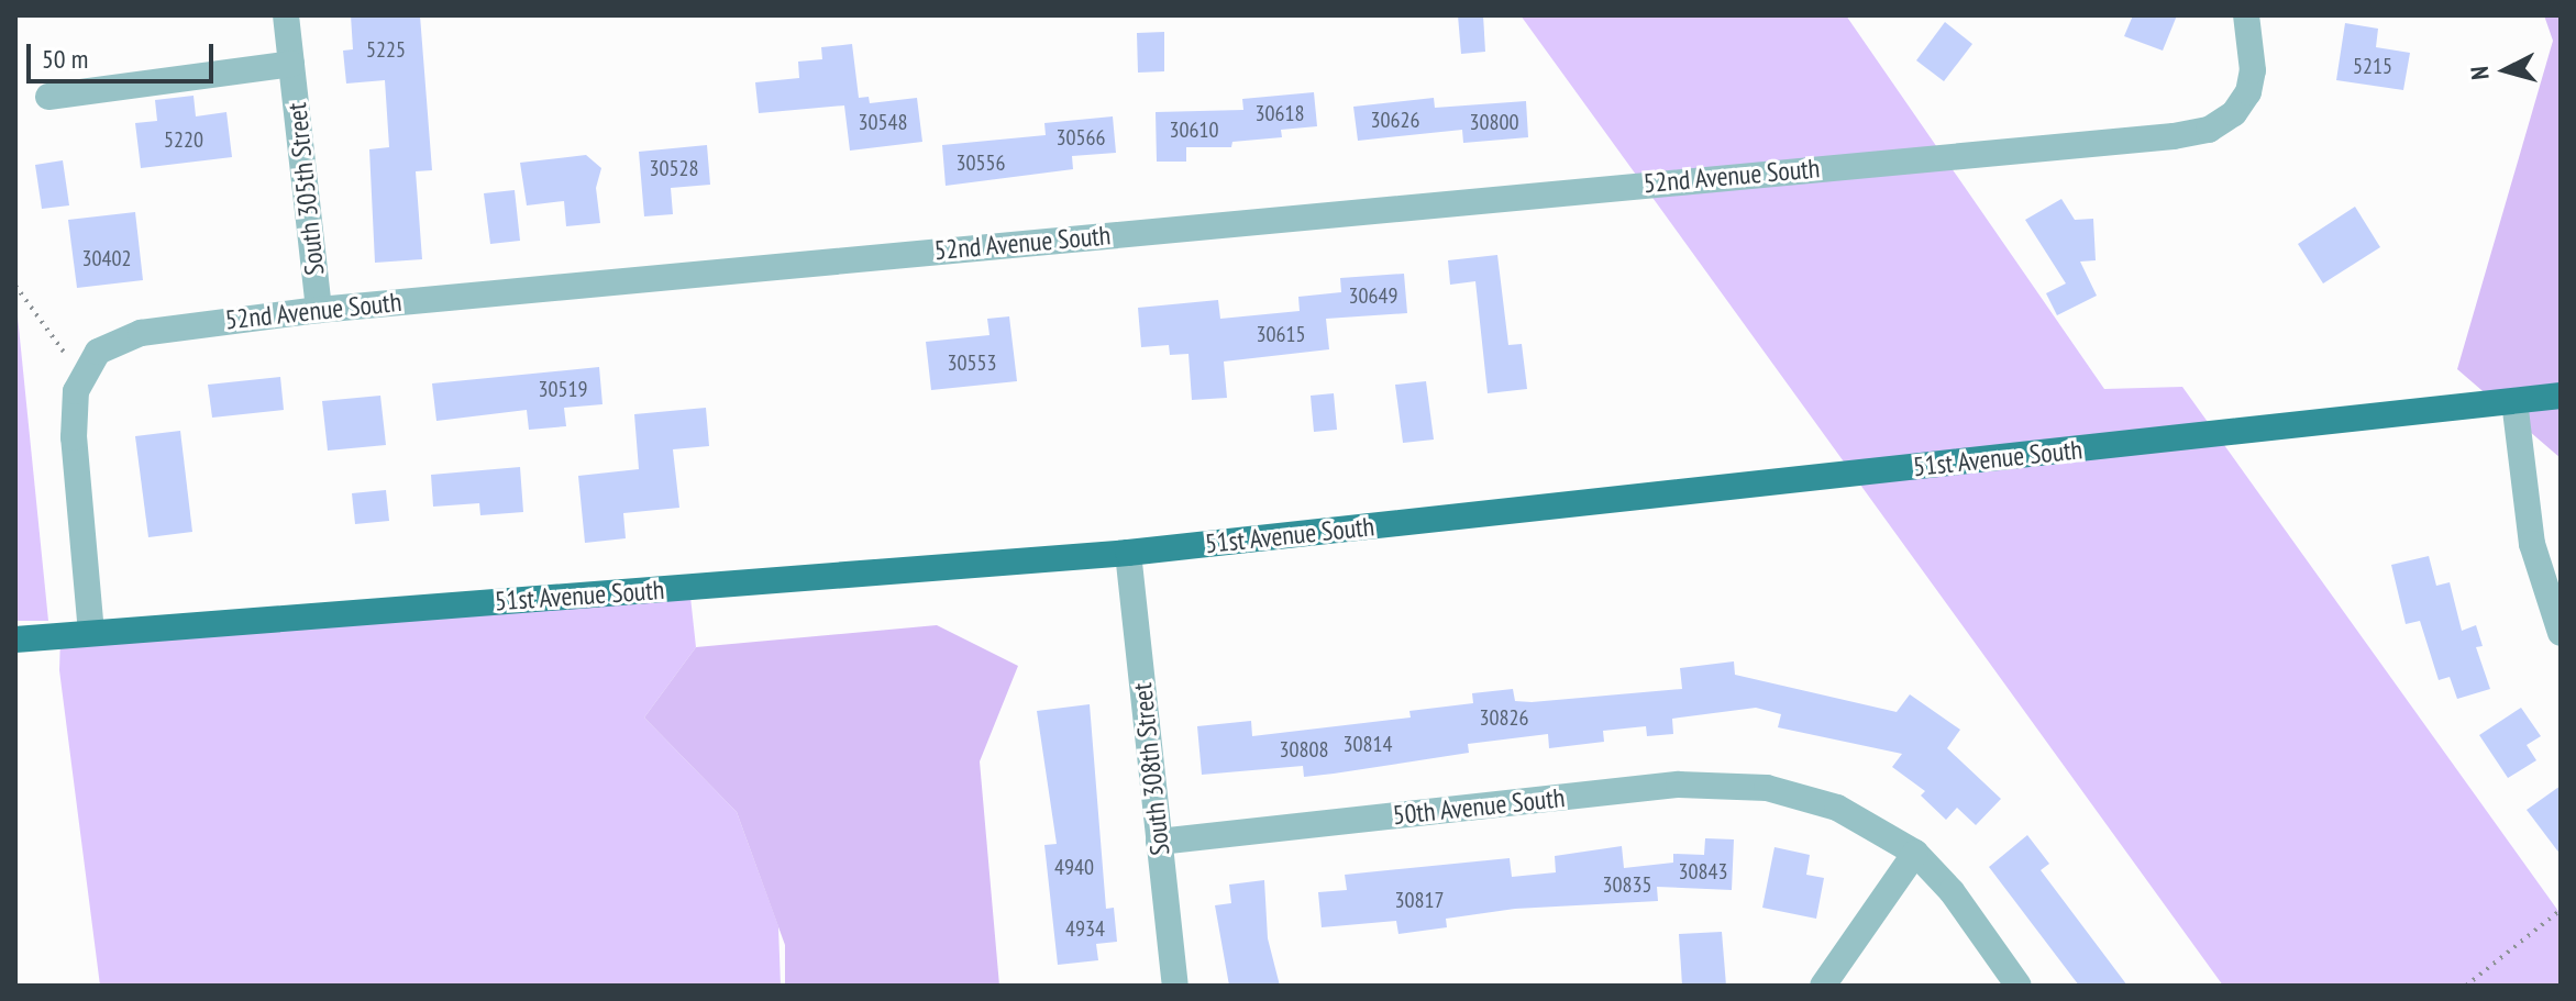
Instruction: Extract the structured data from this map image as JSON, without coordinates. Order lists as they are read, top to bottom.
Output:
{
  "streets": {
    "main road": ["51st Avenue South"],
    "street": [
      "52nd Avenue South",
      "South 305th Street",
      "South 308th Street",
      "50th Avenue South"
    ]
  },
  "crossings": [
    ["52nd Avenue South", "South 305th Street"],
    ["51st Avenue South", "South 308th Street"],
    ["South 308th Street", "50th Avenue South"]
  ],
  "house_numbers": [
    "5225",
    "5215",
    "30618",
    "30626",
    "30548",
    "30800",
    "30610",
    "30566",
    "5220",
    "30556",
    "30528",
    "30402",
    "30649",
    "30615",
    "30553",
    "30519",
    "30826",
    "30814",
    "30808",
    "4940",
    "30843",
    "30835",
    "30817",
    "4934"
  ],
  "scale_bar": "50 m",
  "north": "left"
}
